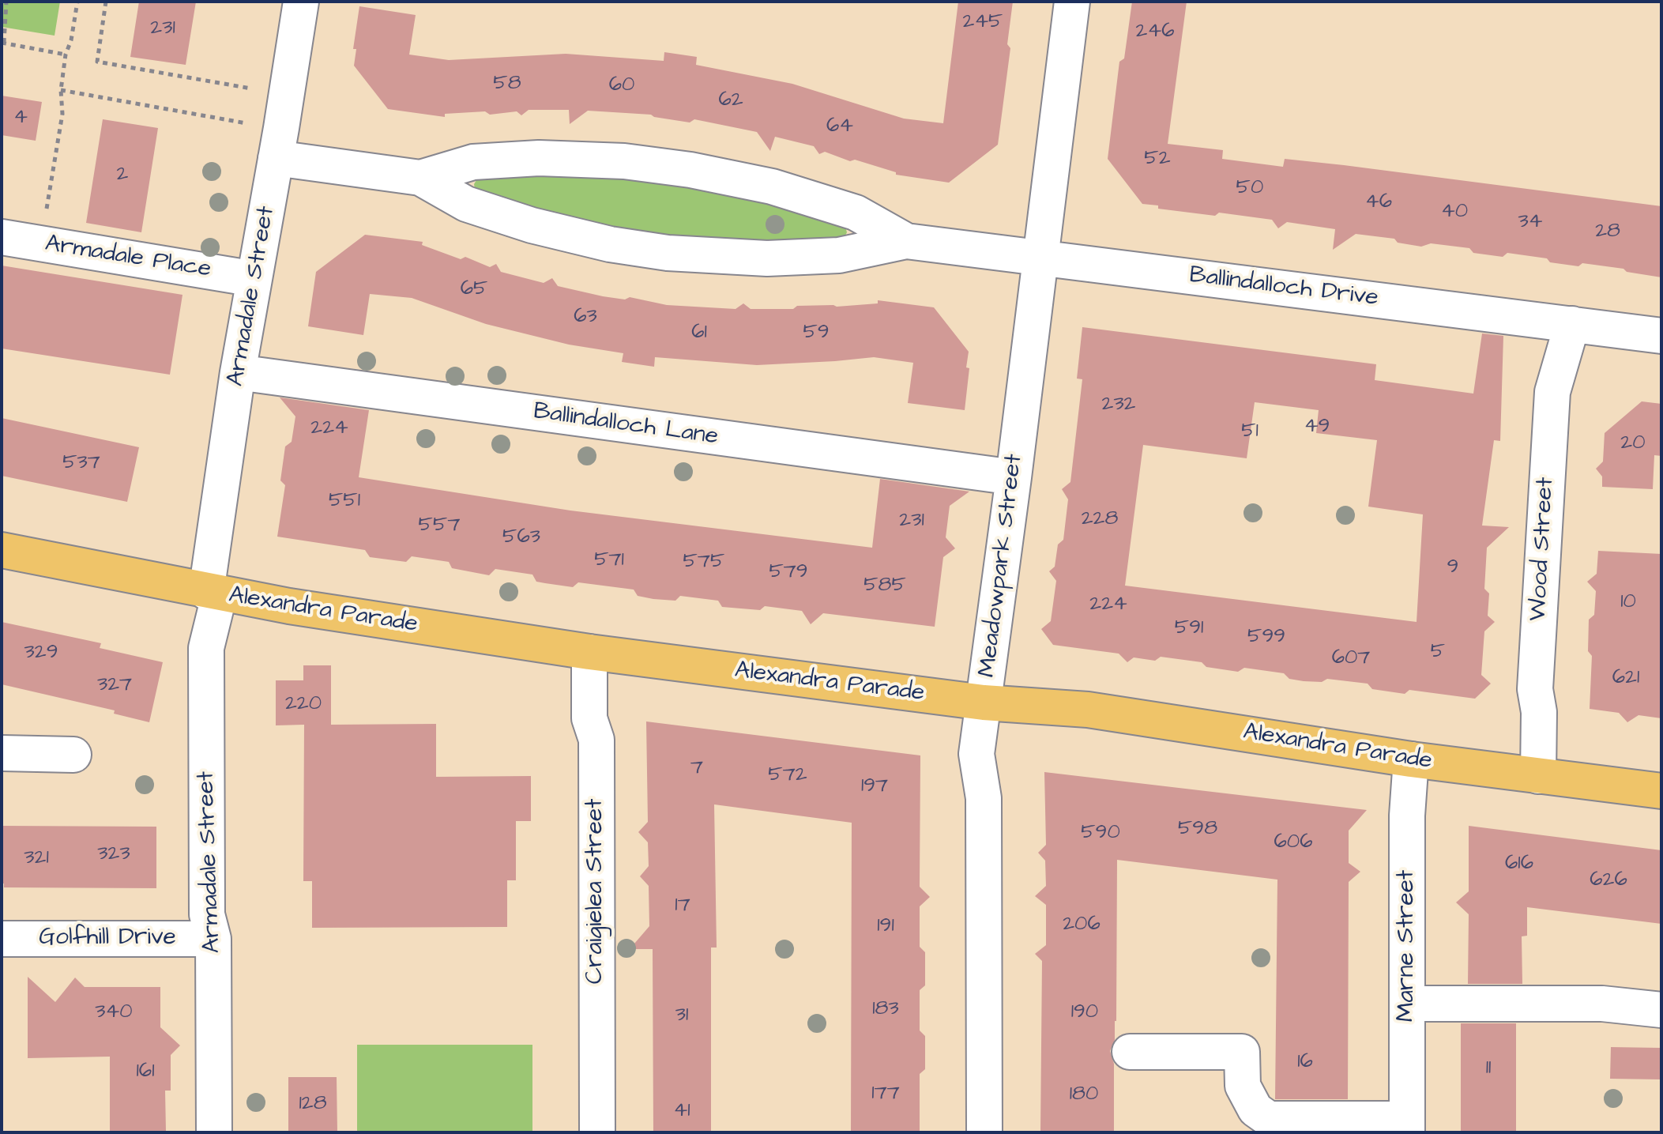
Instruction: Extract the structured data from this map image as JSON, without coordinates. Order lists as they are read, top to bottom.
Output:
{
  "streets": {
    "main road": ["Alexandra Parade"],
    "street": [
      "Armadale Place",
      "Ballindalloch Drive",
      "Armadale Street",
      "Ballindalloch Lane",
      "Wood Street",
      "Meadowpark Street",
      "Craigielea Street",
      "Golfhill Drive",
      "Marne Street"
    ]
  },
  "crossings": [
    ["Armadale Place", "Armadale Street"],
    ["Ballindalloch Drive", "Armadale Street"],
    ["Ballindalloch Drive", "Wood Street"],
    ["Ballindalloch Drive", "Meadowpark Street"],
    ["Armadale Street", "Ballindalloch Lane"],
    ["Armadale Street", "Alexandra Parade"],
    ["Armadale Street", "Golfhill Drive"],
    ["Ballindalloch Lane", "Meadowpark Street"],
    ["Wood Street", "Alexandra Parade"],
    ["Meadowpark Street", "Alexandra Parade"],
    ["Alexandra Parade", "Craigielea Street"],
    ["Alexandra Parade", "Marne Street"]
  ],
  "house_numbers": [
    "245",
    "231",
    "246",
    "58",
    "60",
    "62",
    "4",
    "64",
    "52",
    "2",
    "50",
    "46",
    "40",
    "34",
    "28",
    "65",
    "63",
    "61",
    "59",
    "232",
    "49",
    "224",
    "51",
    "20",
    "537",
    "551",
    "228",
    "231",
    "557",
    "563",
    "571",
    "575",
    "9",
    "579",
    "585",
    "10",
    "224",
    "591",
    "599",
    "5",
    "329",
    "607",
    "621",
    "327",
    "220",
    "7",
    "572",
    "197",
    "598",
    "590",
    "606",
    "323",
    "321",
    "616",
    "626",
    "17",
    "206",
    "191",
    "183",
    "340",
    "190",
    "31",
    "16",
    "11",
    "161",
    "177",
    "180",
    "128",
    "41"
  ]
}
